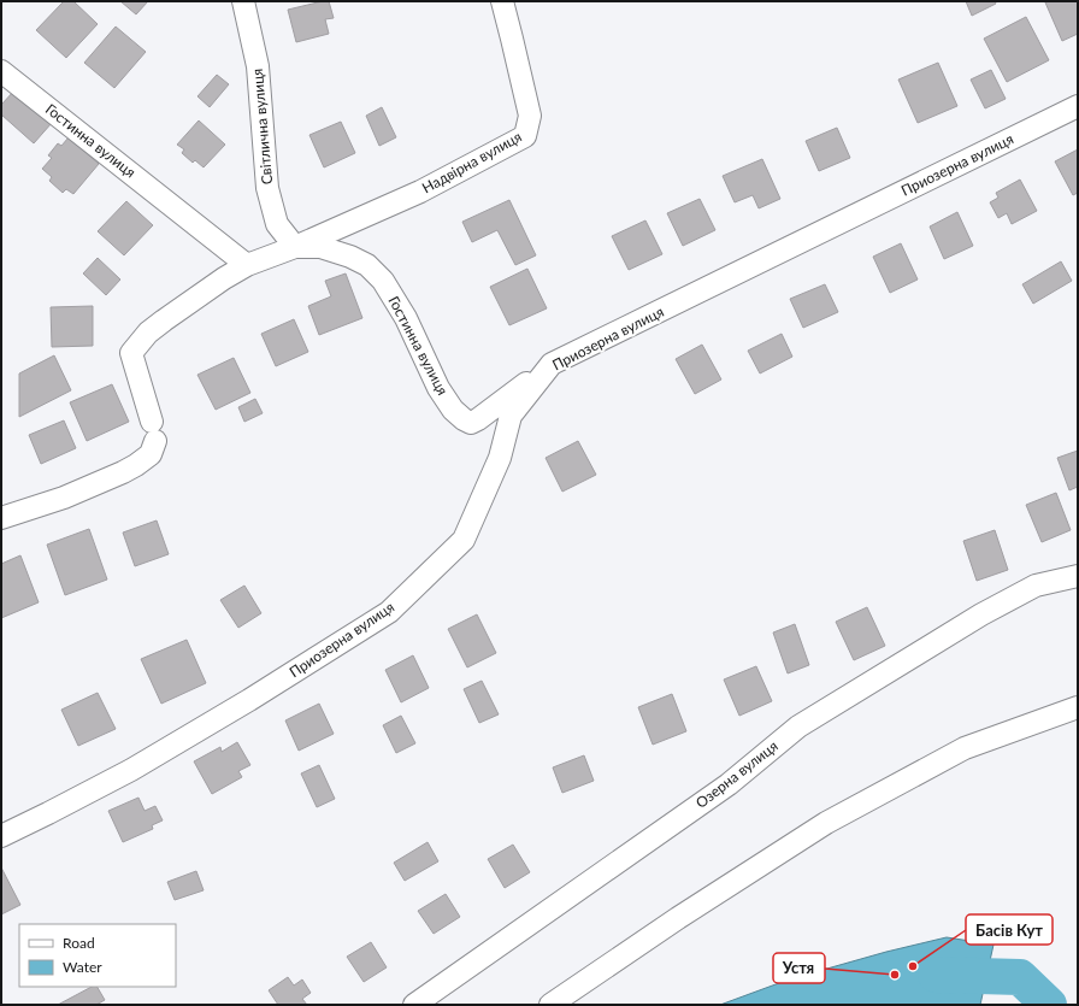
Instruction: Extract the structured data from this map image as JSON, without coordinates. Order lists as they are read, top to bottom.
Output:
{
  "streets": {
    "street": [
      "Світлична вулиця",
      "Гостинна вулиця",
      "Надвірна вулиця",
      "Приозерна вулиця",
      "Озерна вулиця"
    ]
  },
  "crossings": [
    ["Світлична вулиця", "Гостинна вулиця"],
    ["Світлична вулиця", "Надвірна вулиця"],
    ["Гостинна вулиця", "Надвірна вулиця"],
    ["Гостинна вулиця", "Приозерна вулиця"]
  ],
  "places": ["Басів Кут", "Устя"],
  "legend": ["Road", "Water"]
}
